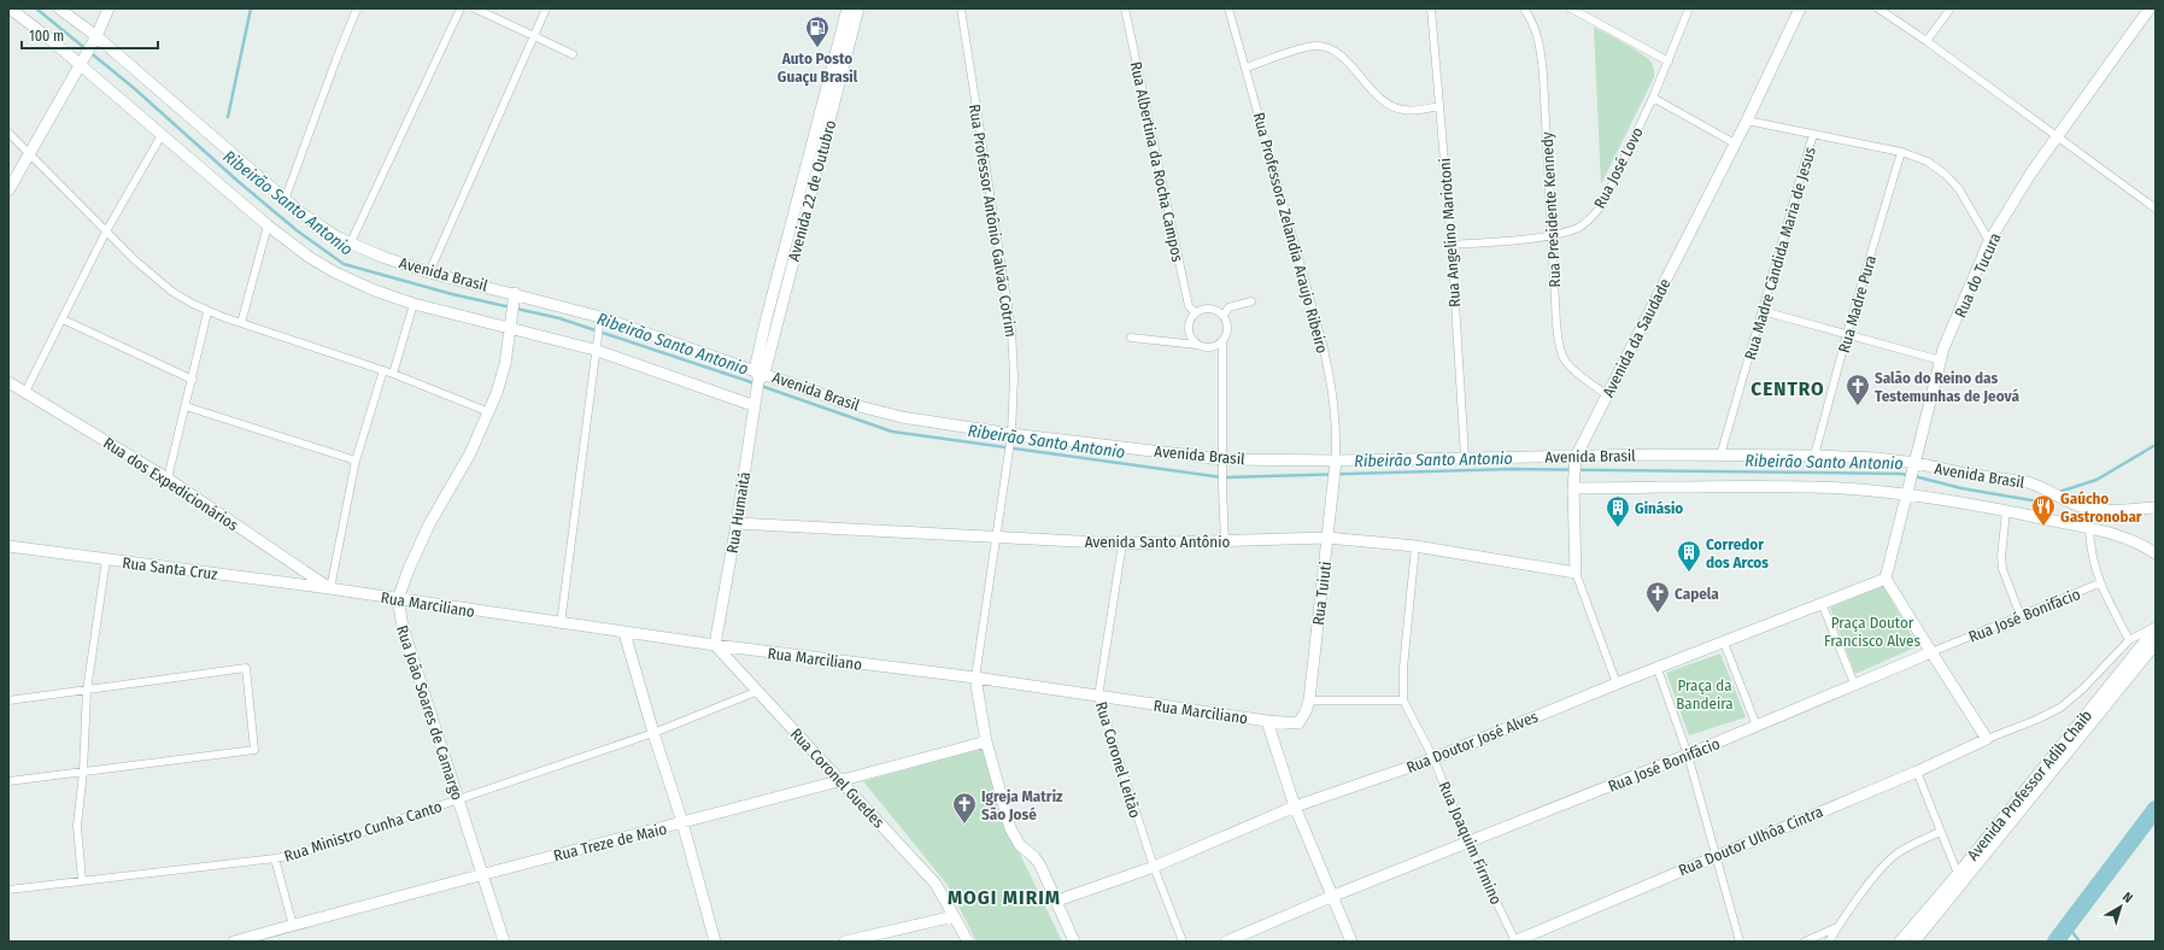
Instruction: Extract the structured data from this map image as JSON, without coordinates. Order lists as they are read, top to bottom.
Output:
{
  "streets": {
    "street": [
      "Rua Albertina da Rocha Campos",
      "Rua José Lovo",
      "Avenida 22 de Outubro",
      "Rua Presidente Kennedy",
      "Rua Professor Antônio Galvão Cotrim",
      "Rua Professora Zelandia Araujo Ribeiro",
      "Rua Angelino Mariotoni",
      "Rua Madre Cãndida Maria de Jesus",
      "Avenida Brasil",
      "Rua do Tucura",
      "Rua Madre Pura",
      "Avenida da Saudade",
      "Rua dos Expedicionários",
      "Rua Humaitá",
      "Avenida Santo Antônio",
      "Rua Santa Cruz",
      "Rua Tuiuti",
      "Rua Marciliano",
      "Rua José Bonifácio",
      "Rua João Soares de Camargo",
      "Rua Doutor José Alves",
      "Rua Coronel Leitão",
      "Rua Coronel Guedes",
      "Avenida Professor Adib Chaib",
      "Rua Ministro Cunha Canto",
      "Rua Doutor Ulhôa Cintra",
      "Rua Treze de Maio",
      "Rua Joaquim Firmino"
    ]
  },
  "crossings": [
    ["Rua José Lovo", "Rua Presidente Kennedy"],
    ["Rua José Lovo", "Rua Angelino Mariotoni"],
    ["Avenida 22 de Outubro", "Avenida Brasil"],
    ["Avenida 22 de Outubro", "Rua Humaitá"],
    ["Rua Presidente Kennedy", "Avenida da Saudade"],
    ["Rua Professor Antônio Galvão Cotrim", "Avenida Brasil"],
    ["Rua Professor Antônio Galvão Cotrim", "Avenida Santo Antônio"],
    ["Rua Professor Antônio Galvão Cotrim", "Rua Marciliano"],
    ["Rua Professora Zelandia Araujo Ribeiro", "Avenida Brasil"],
    ["Rua Professora Zelandia Araujo Ribeiro", "Rua Tuiuti"],
    ["Rua Angelino Mariotoni", "Avenida Brasil"],
    ["Rua Madre Cãndida Maria de Jesus", "Avenida Brasil"],
    ["Avenida Brasil", "Rua do Tucura"],
    ["Avenida Brasil", "Rua Madre Pura"],
    ["Avenida Brasil", "Avenida da Saudade"],
    ["Avenida Brasil", "Rua Humaitá"],
    ["Avenida Brasil", "Rua Tuiuti"],
    ["Rua do Tucura", "Rua Doutor José Alves"],
    ["Avenida da Saudade", "Avenida Santo Antônio"],
    ["Avenida da Saudade", "Rua Doutor José Alves"],
    ["Rua dos Expedicionários", "Rua Santa Cruz"],
    ["Rua dos Expedicionários", "Rua Marciliano"],
    ["Rua Humaitá", "Avenida Santo Antônio"],
    ["Rua Humaitá", "Rua Marciliano"],
    ["Rua Humaitá", "Rua Coronel Guedes"],
    ["Avenida Santo Antônio", "Rua Tuiuti"],
    ["Avenida Santo Antônio", "Rua Coronel Leitão"],
    ["Rua Santa Cruz", "Rua Marciliano"],
    ["Rua Tuiuti", "Rua Marciliano"],
    ["Rua Marciliano", "Rua João Soares de Camargo"],
    ["Rua Marciliano", "Rua Coronel Leitão"],
    ["Rua Marciliano", "Rua Coronel Guedes"],
    ["Rua José Bonifácio", "Rua Joaquim Firmino"],
    ["Rua João Soares de Camargo", "Rua Ministro Cunha Canto"],
    ["Rua João Soares de Camargo", "Rua Treze de Maio"],
    ["Rua Doutor José Alves", "Rua Coronel Leitão"],
    ["Rua Doutor José Alves", "Rua Joaquim Firmino"],
    ["Rua Coronel Guedes", "Rua Ministro Cunha Canto"],
    ["Rua Coronel Guedes", "Rua Treze de Maio"],
    ["Rua Doutor Ulhôa Cintra", "Rua Joaquim Firmino"]
  ],
  "districts": ["CENTRO", "MOGI MIRIM"],
  "water": ["Ribeirão Santo Antonio"],
  "parks": ["Praça Doutor Francisco Alves", "Praça da Bandeira"],
  "places": {
    "fuel station": ["Auto Posto Guaçu Brasil"],
    "church": ["Salão do Reino das Testemunhas de Jeová", "Capela", "Igreja Matriz São José"],
    "restaurant": ["Gaúcho Gastronobar"],
    "building": ["Ginásio", "Corredor dos Arcos"]
  },
  "scale_bar": "100 m",
  "north": "top right"
}
